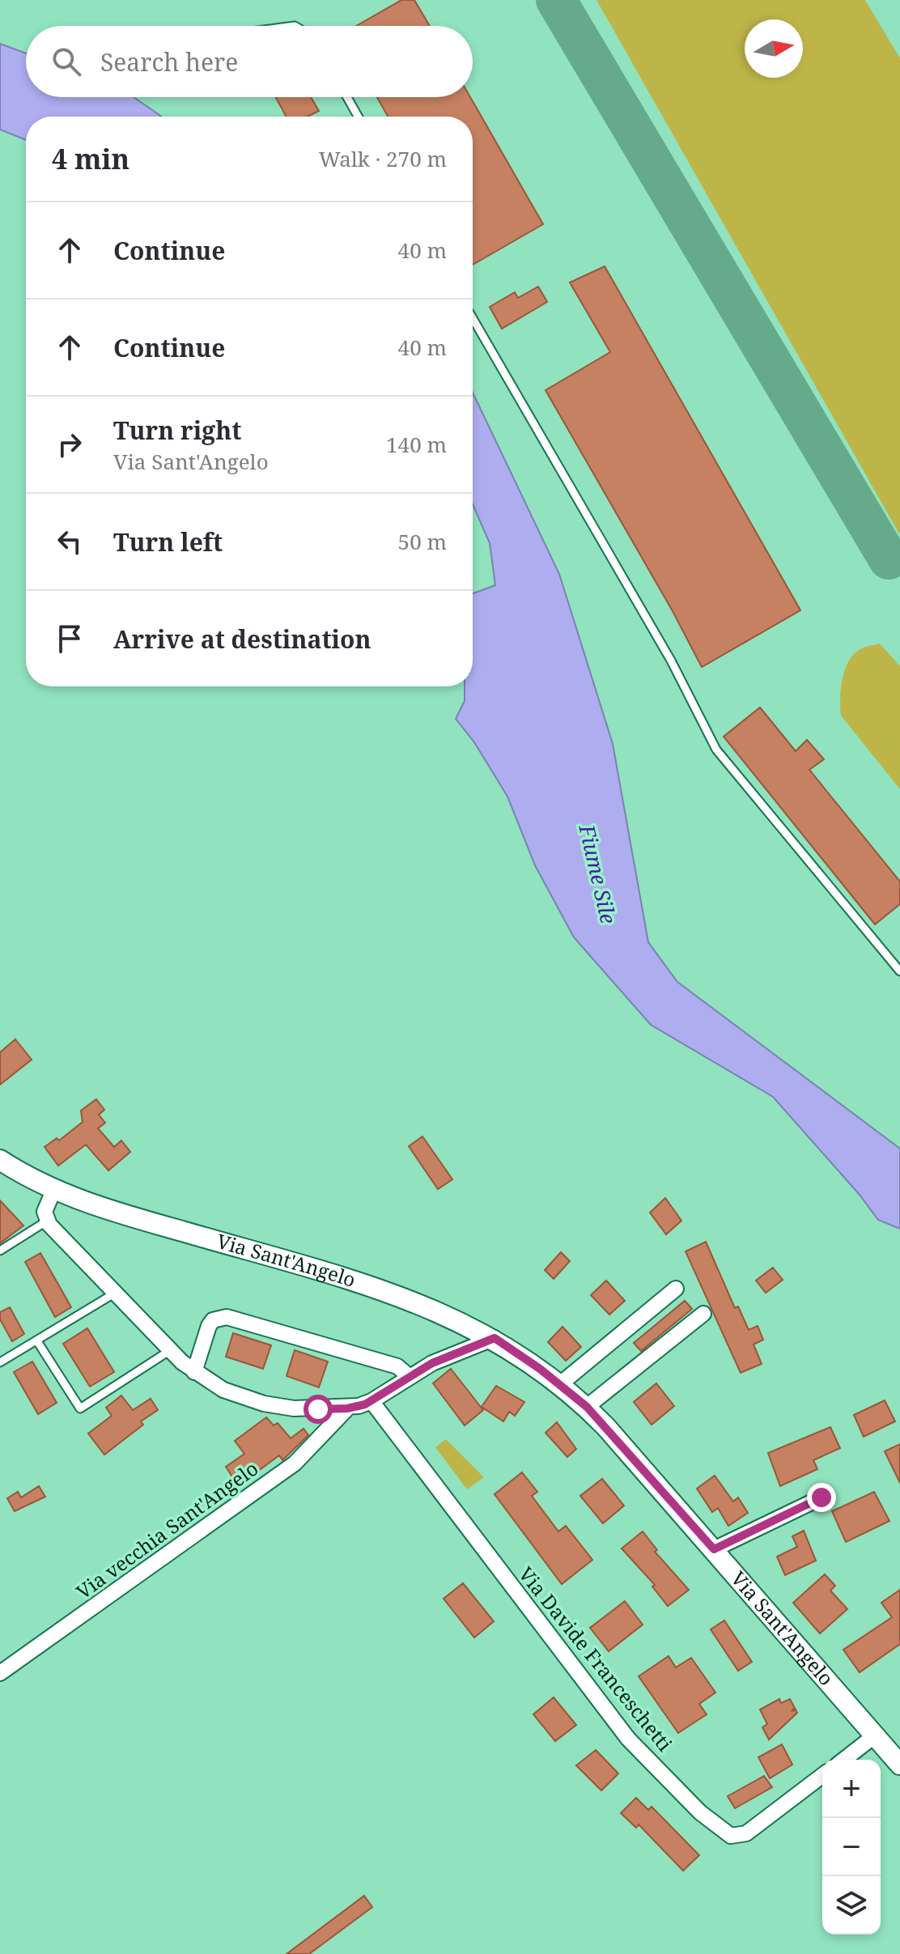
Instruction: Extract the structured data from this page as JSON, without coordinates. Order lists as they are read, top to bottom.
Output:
{
  "streets": {
    "street": ["Via Sant'Angelo", "Via vecchia Sant'Angelo", "Via Davide Franceschetti"]
  },
  "crossings": [
    ["Via Sant'Angelo", "Via vecchia Sant'Angelo"],
    ["Via vecchia Sant'Angelo", "Via Davide Franceschetti"]
  ],
  "water": ["Fiume Sile"],
  "north": "right",
  "page": {
    "search": "Search here",
    "heading": ["4 min", "Walk · 270 m"],
    "list": [
      ["Continue", "40 m"],
      ["Continue", "40 m"],
      ["Turn right", "Via Sant'Angelo", "140 m"],
      ["Turn left", "50 m"],
      "Arrive at destination"
    ],
    "map_buttons": ["+", "−"]
  }
}
